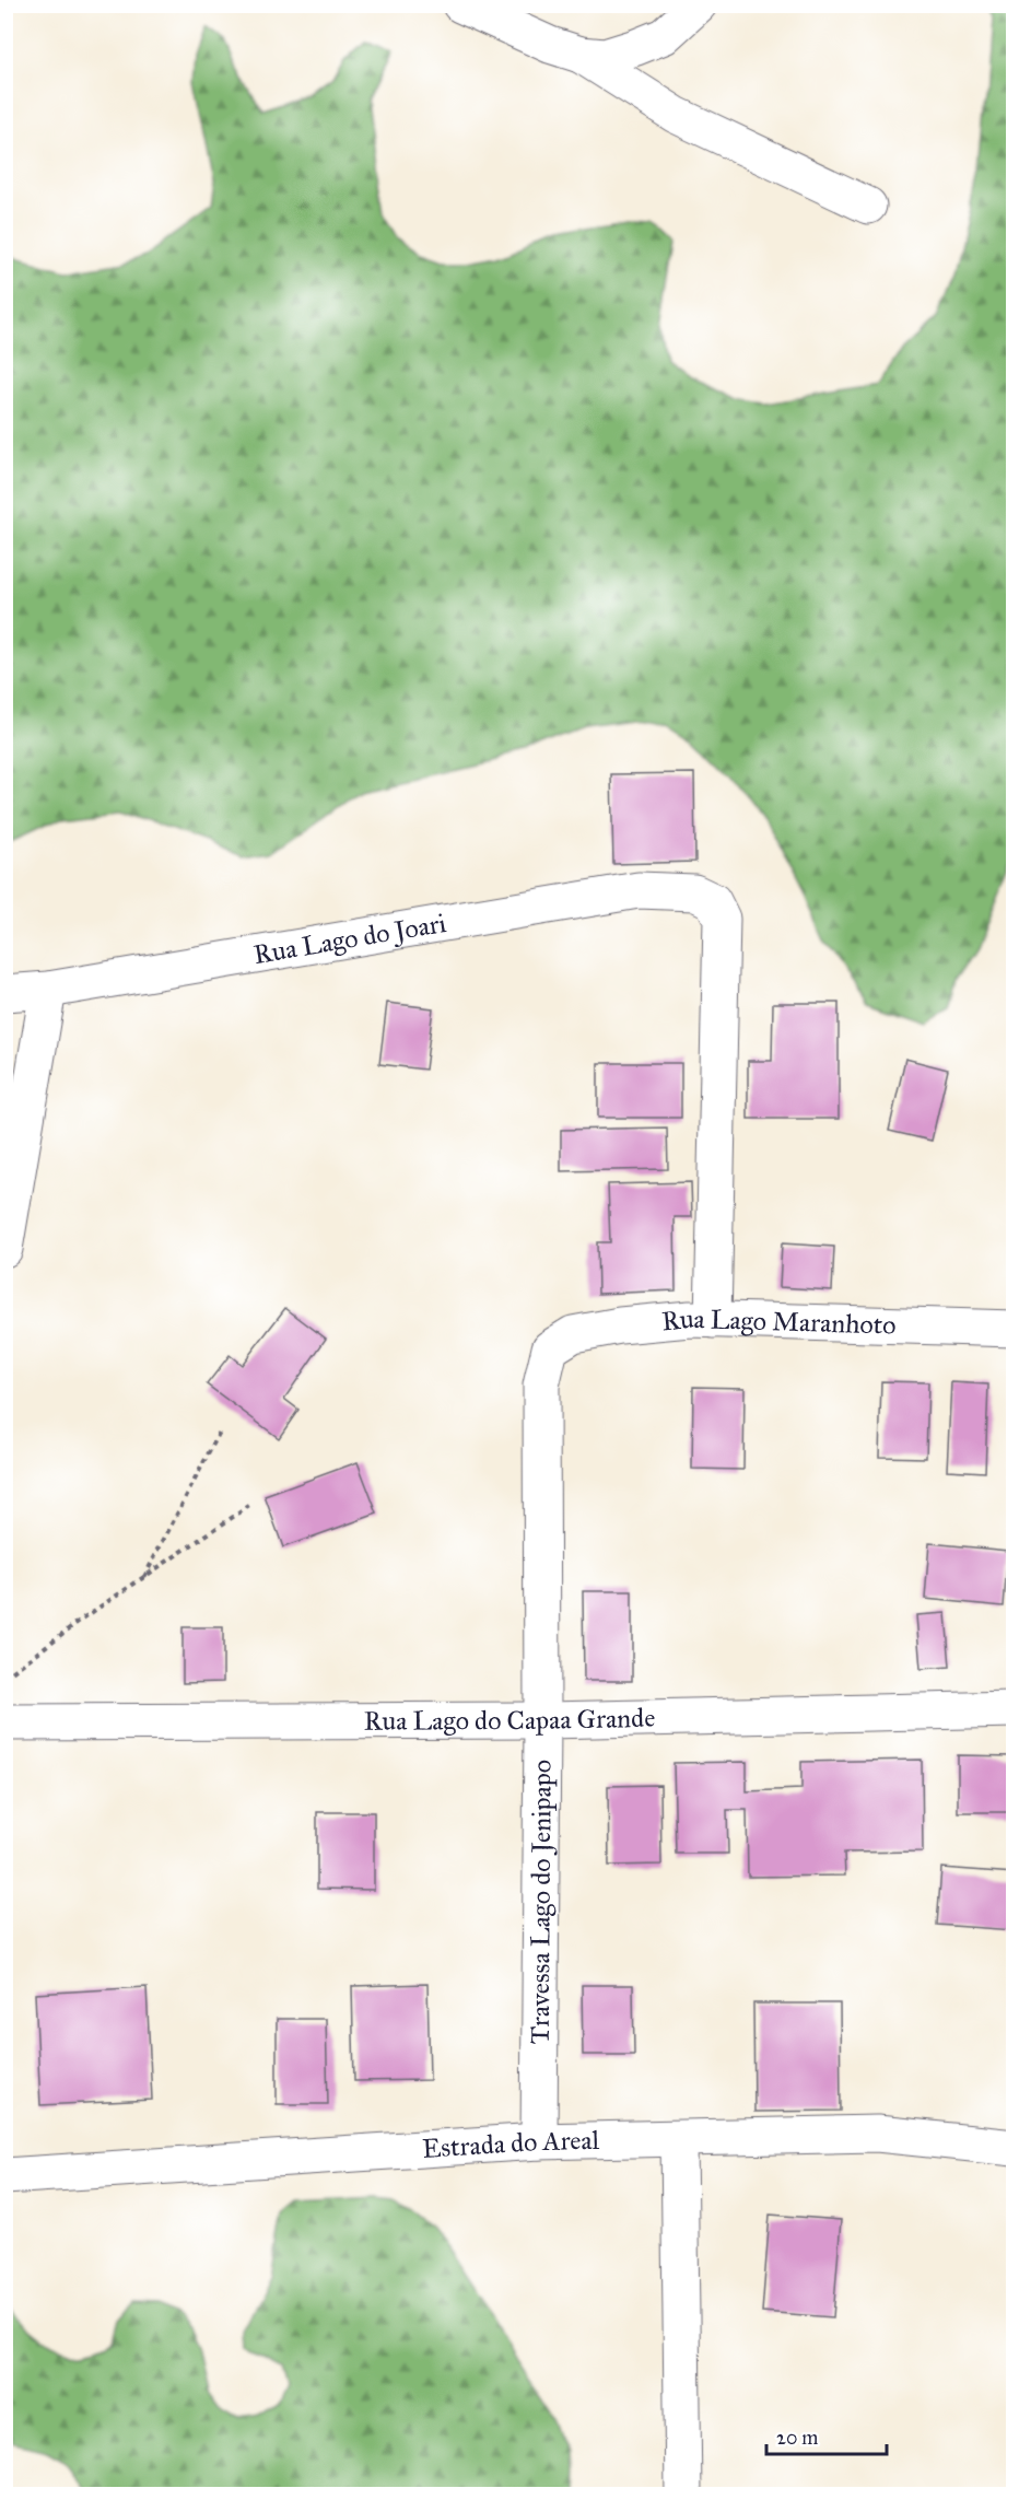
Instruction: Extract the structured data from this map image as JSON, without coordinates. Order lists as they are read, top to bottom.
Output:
{
  "streets": {
    "street": [
      "Rua Lago do Joari",
      "Rua Lago Maranhoto",
      "Rua Lago do Capaa Grande",
      "Travessa Lago do Jenipapo",
      "Estrada do Areal"
    ]
  },
  "crossings": [
    ["Rua Lago do Joari", "Rua Lago Maranhoto"],
    ["Rua Lago Maranhoto", "Travessa Lago do Jenipapo"],
    ["Rua Lago do Capaa Grande", "Travessa Lago do Jenipapo"],
    ["Travessa Lago do Jenipapo", "Estrada do Areal"]
  ],
  "scale_bar": "20 m"
}
